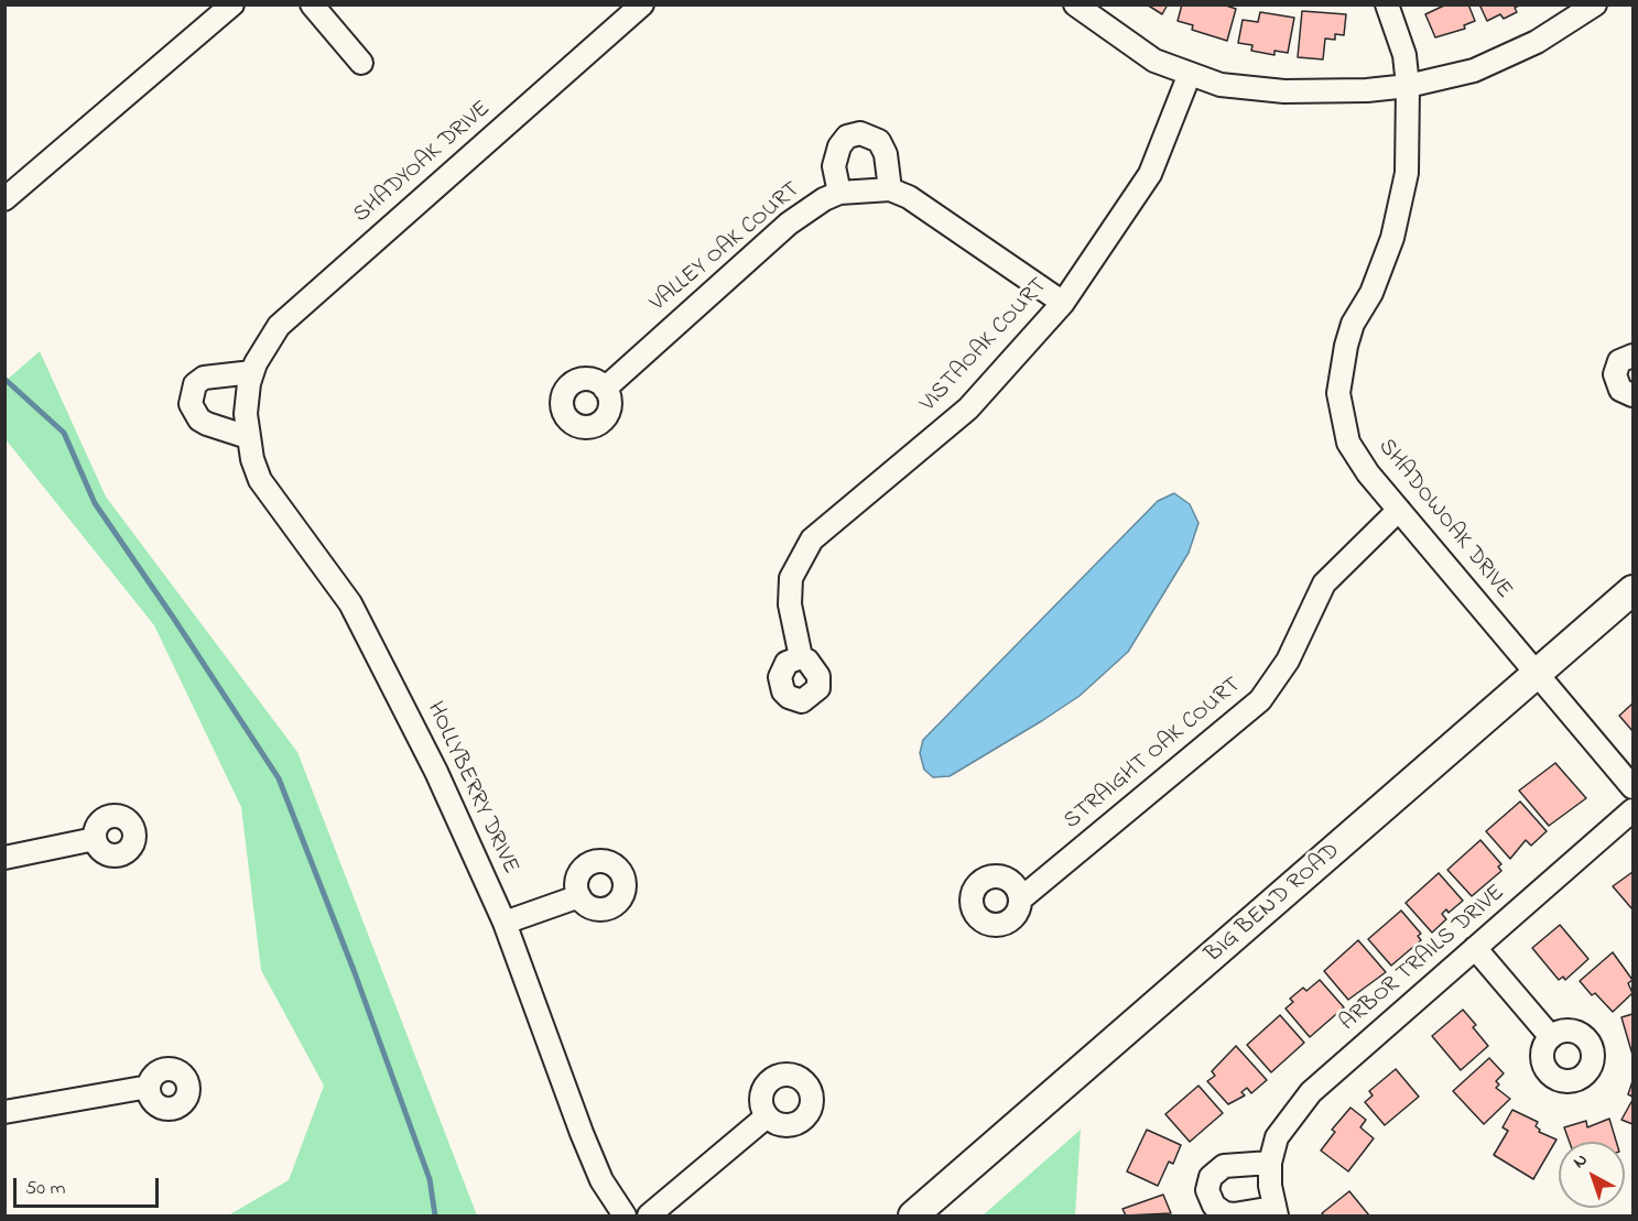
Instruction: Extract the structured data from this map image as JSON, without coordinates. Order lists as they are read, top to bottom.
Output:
{
  "streets": {
    "main road": ["BIG BEND ROAD"],
    "street": [
      "SHADYOAK DRIVE",
      "VALLEY OAK COURT",
      "VISTAOAK COURT",
      "SHADOWOAK DRIVE",
      "STRAIGHT OAK COURT",
      "HOLLYBERRY DRIVE",
      "ARBOR TRAILS DRIVE"
    ]
  },
  "crossings": [
    ["SHADYOAK DRIVE", "HOLLYBERRY DRIVE"],
    ["SHADOWOAK DRIVE", "STRAIGHT OAK COURT"],
    ["SHADOWOAK DRIVE", "BIG BEND ROAD"]
  ],
  "scale_bar": "50 m",
  "north": "top left"
}
